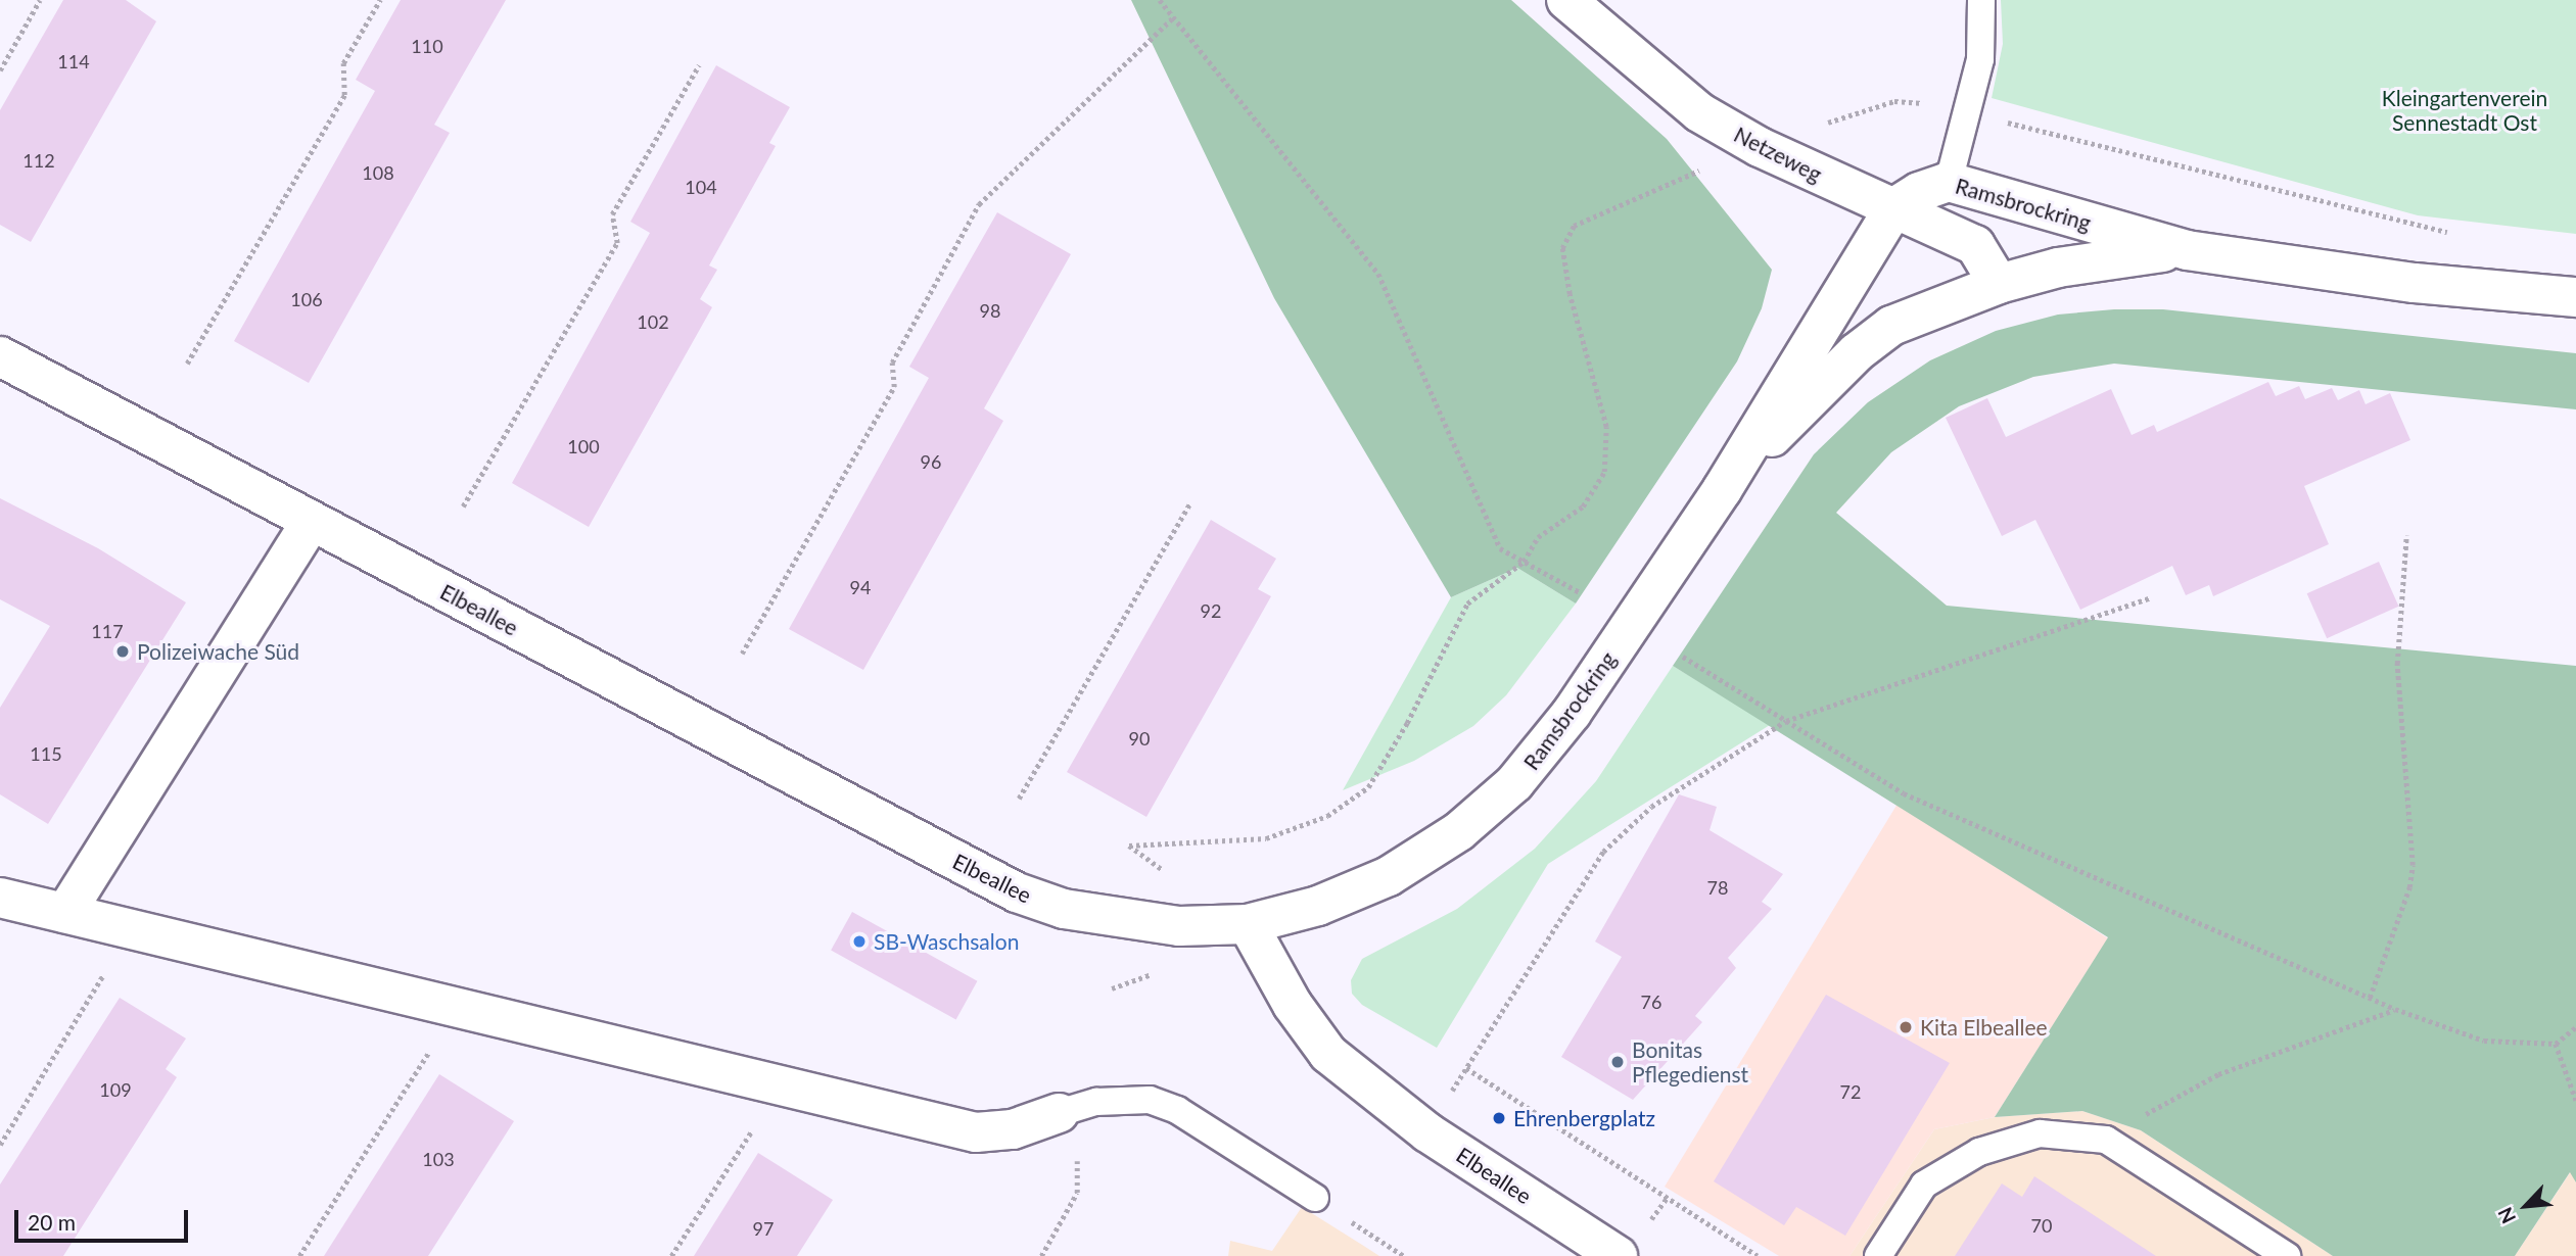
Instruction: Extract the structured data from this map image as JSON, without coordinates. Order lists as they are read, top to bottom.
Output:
{
  "streets": {
    "street": ["Netzeweg", "Ramsbrockring", "Elbeallee"]
  },
  "crossings": [
    ["Netzeweg", "Ramsbrockring"],
    ["Ramsbrockring", "Elbeallee"]
  ],
  "parks": ["Kleingartenverein Sennestadt Ost"],
  "places": [
    "Polizeiwache Süd",
    "SB-Waschsalon",
    "Kita Elbeallee",
    "Bonitas Pflegedienst",
    "Ehrenbergplatz"
  ],
  "house_numbers": [
    "110",
    "114",
    "112",
    "108",
    "104",
    "106",
    "98",
    "102",
    "100",
    "96",
    "94",
    "92",
    "117",
    "90",
    "115",
    "78",
    "76",
    "109",
    "72",
    "103",
    "70",
    "97"
  ],
  "scale_bar": "20 m",
  "north": "bottom left"
}
